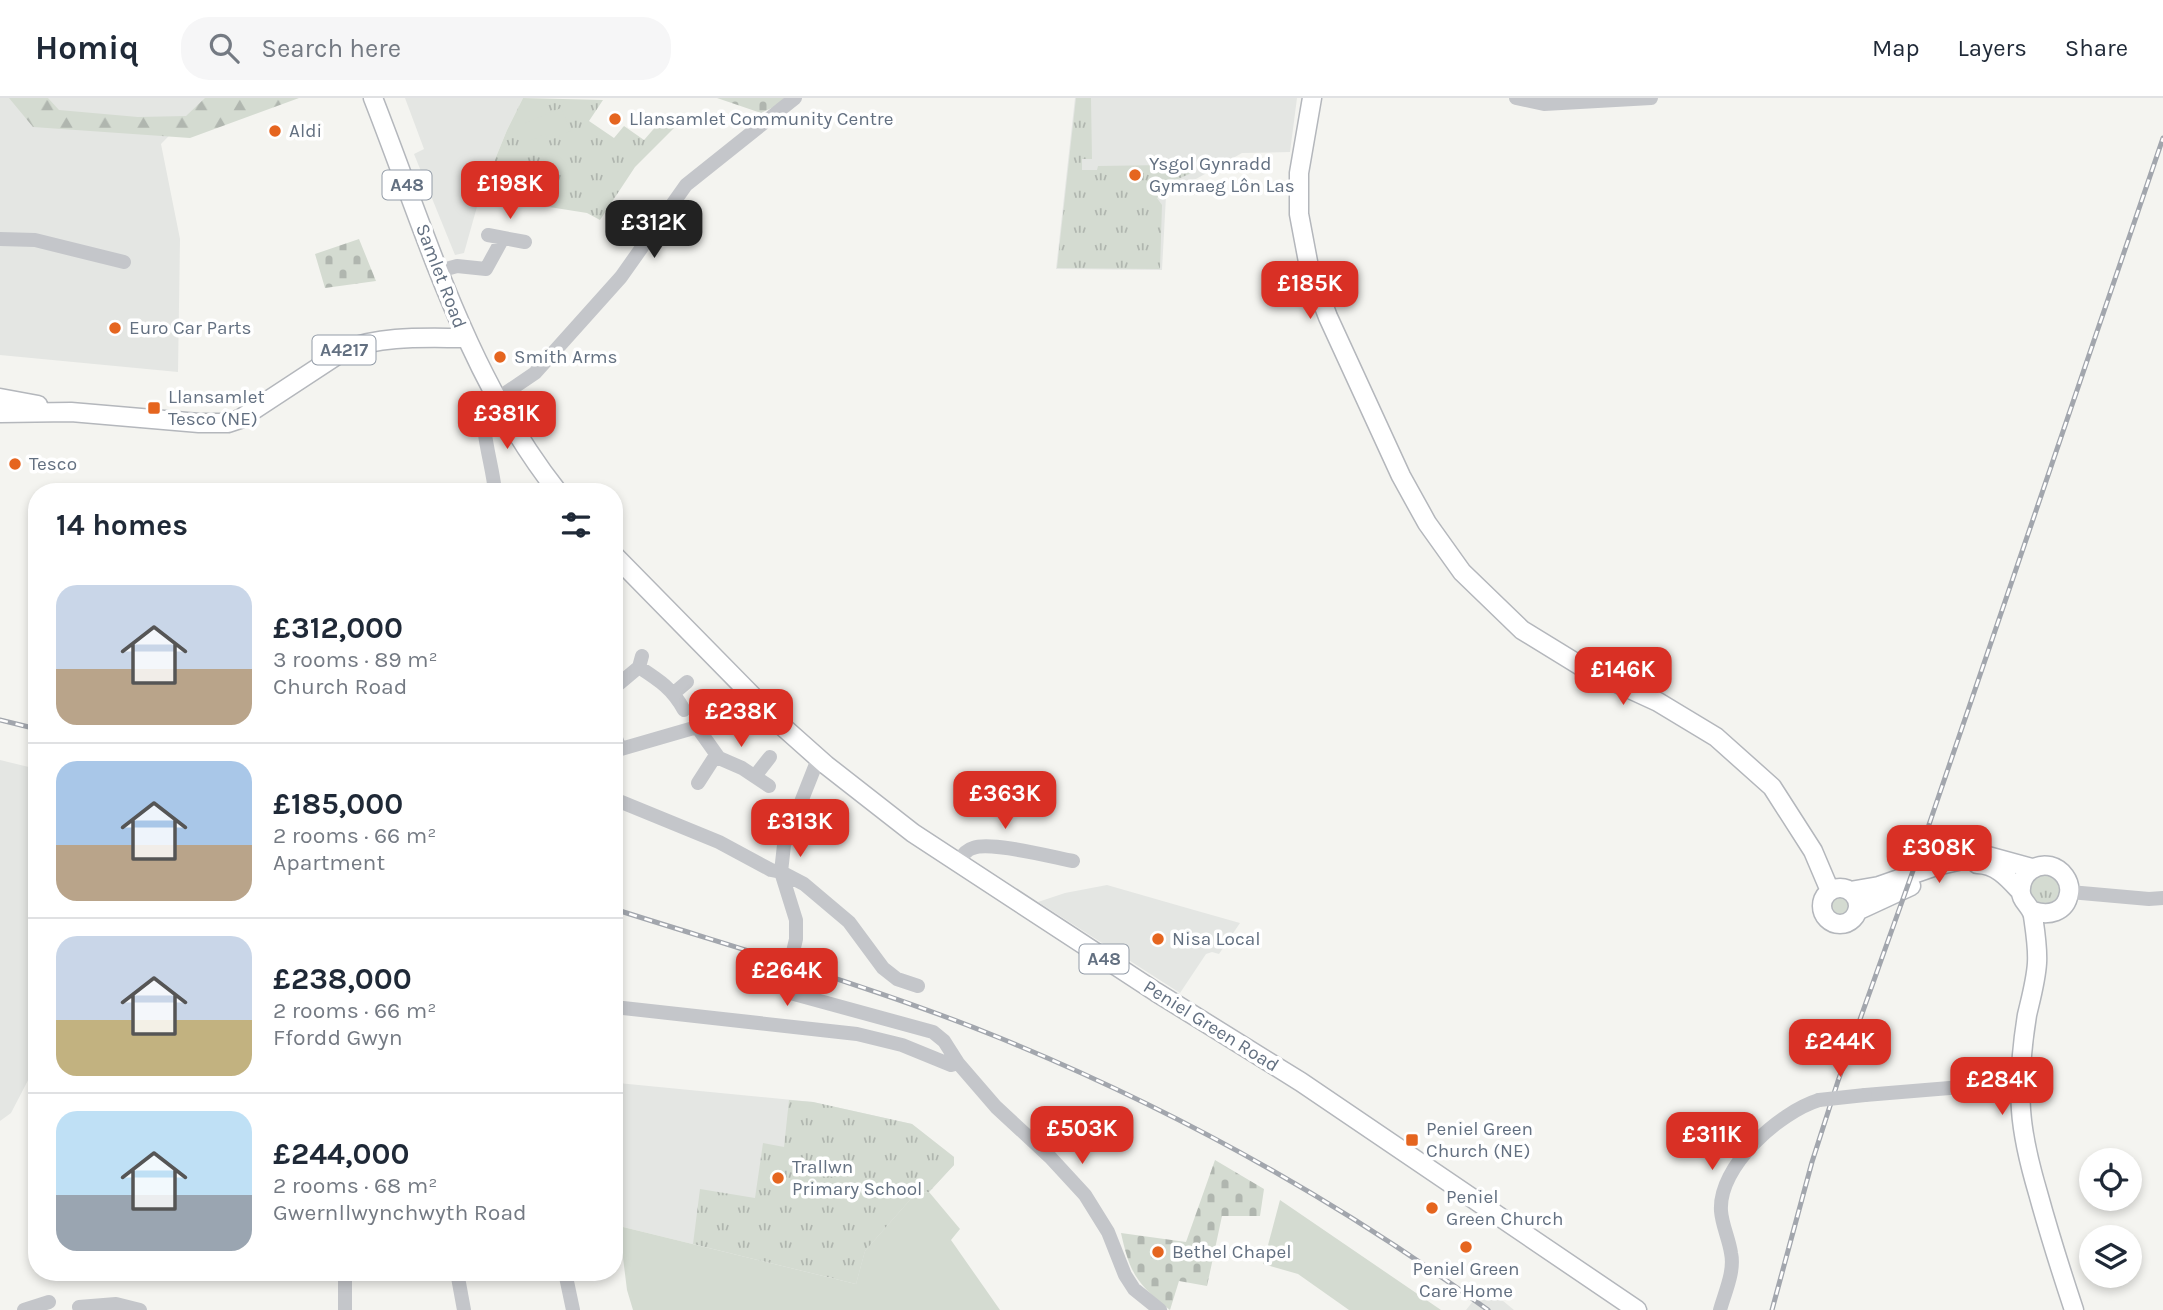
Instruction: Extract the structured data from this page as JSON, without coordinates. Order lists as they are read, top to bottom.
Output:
{
  "streets": {
    "main road": [
      "A48",
      "Samlet Road",
      "A4217",
      "Peniel Green Road"
    ]
  },
  "crossings": [
    ["A48", "Samlet Road"]
  ],
  "places": {
    "other": [
      "Llansamlet Community Centre",
      "Aldi",
      "Ysgol Gynradd Gymraeg Lôn Las",
      "Euro Car Parts",
      "Smith Arms",
      "Tesco",
      "Nisa Local",
      "Trallwn Primary School",
      "Peniel Green Church",
      "Peniel Green Care Home",
      "Bethel Chapel"
    ],
    "transit": ["Llansamlet Tesco (NE)", "Peniel Green Church (NE)"]
  },
  "page": {
    "header": "Homiq",
    "search": "Search here",
    "nav": ["Map", "Layers", "Share"],
    "price": [
      "£198K",
      "£312K",
      "£185K",
      "£381K",
      "£146K",
      "£238K",
      "£363K",
      "£313K",
      "£308K",
      "£264K",
      "£244K",
      "£284K",
      "£503K",
      "£311K"
    ],
    "heading": "14 homes",
    "list": [
      {
        "name": "£312,000",
        "note": "3 rooms · 89 m² · Church Road"
      },
      {
        "name": "£185,000",
        "note": "2 rooms · 66 m² · Apartment"
      },
      {
        "name": "£238,000",
        "note": "2 rooms · 66 m² · Ffordd Gwyn"
      },
      {
        "name": "£244,000",
        "note": "2 rooms · 68 m² · Gwernllwynchwyth Road"
      }
    ]
  }
}
